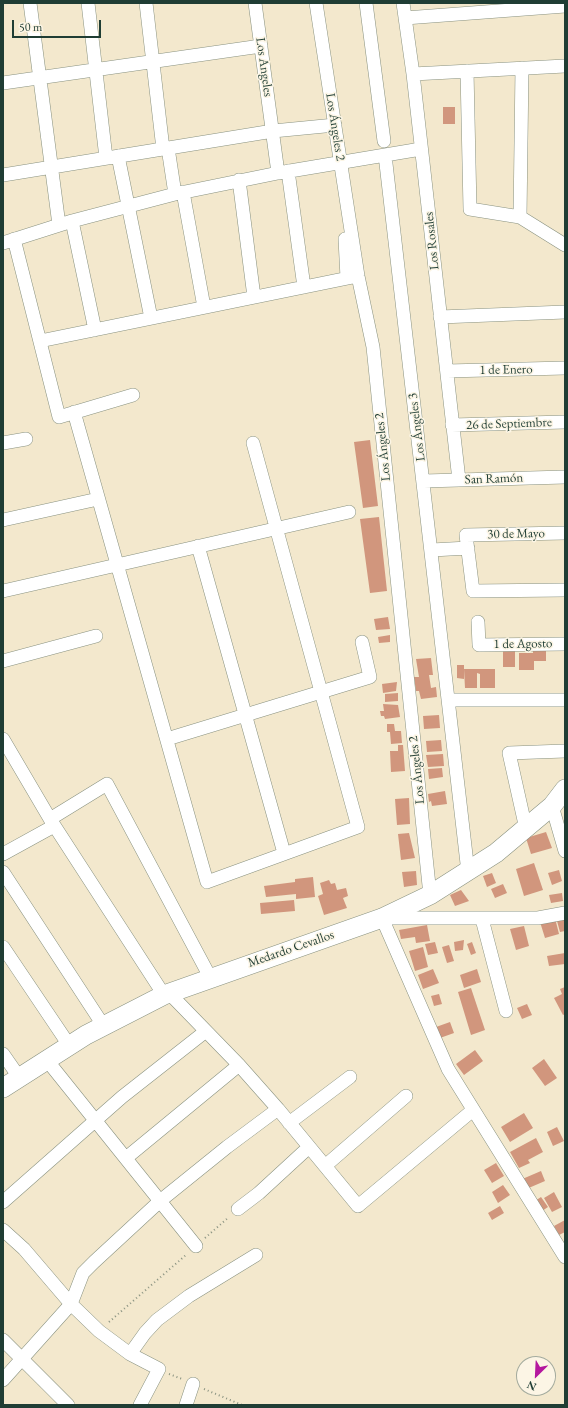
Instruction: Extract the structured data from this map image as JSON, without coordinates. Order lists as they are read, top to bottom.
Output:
{
  "streets": {
    "street": [
      "Los Angeles",
      "Los Ángeles 2",
      "Los Rosales",
      "1 de Enero",
      "26 de Septiembre",
      "Los Ángeles 3",
      "San Ramón",
      "30 de Mayo",
      "1 de Agosto",
      "Medardo Cevallos"
    ]
  },
  "crossings": [
    ["Los Ángeles 2", "Medardo Cevallos"],
    ["Los Rosales", "1 de Enero"],
    ["Los Rosales", "26 de Septiembre"],
    ["Los Rosales", "San Ramón"],
    ["Los Ángeles 3", "San Ramón"],
    ["Los Ángeles 3", "30 de Mayo"],
    ["Los Ángeles 3", "Medardo Cevallos"]
  ],
  "scale_bar": "50 m",
  "north": "bottom left"
}
